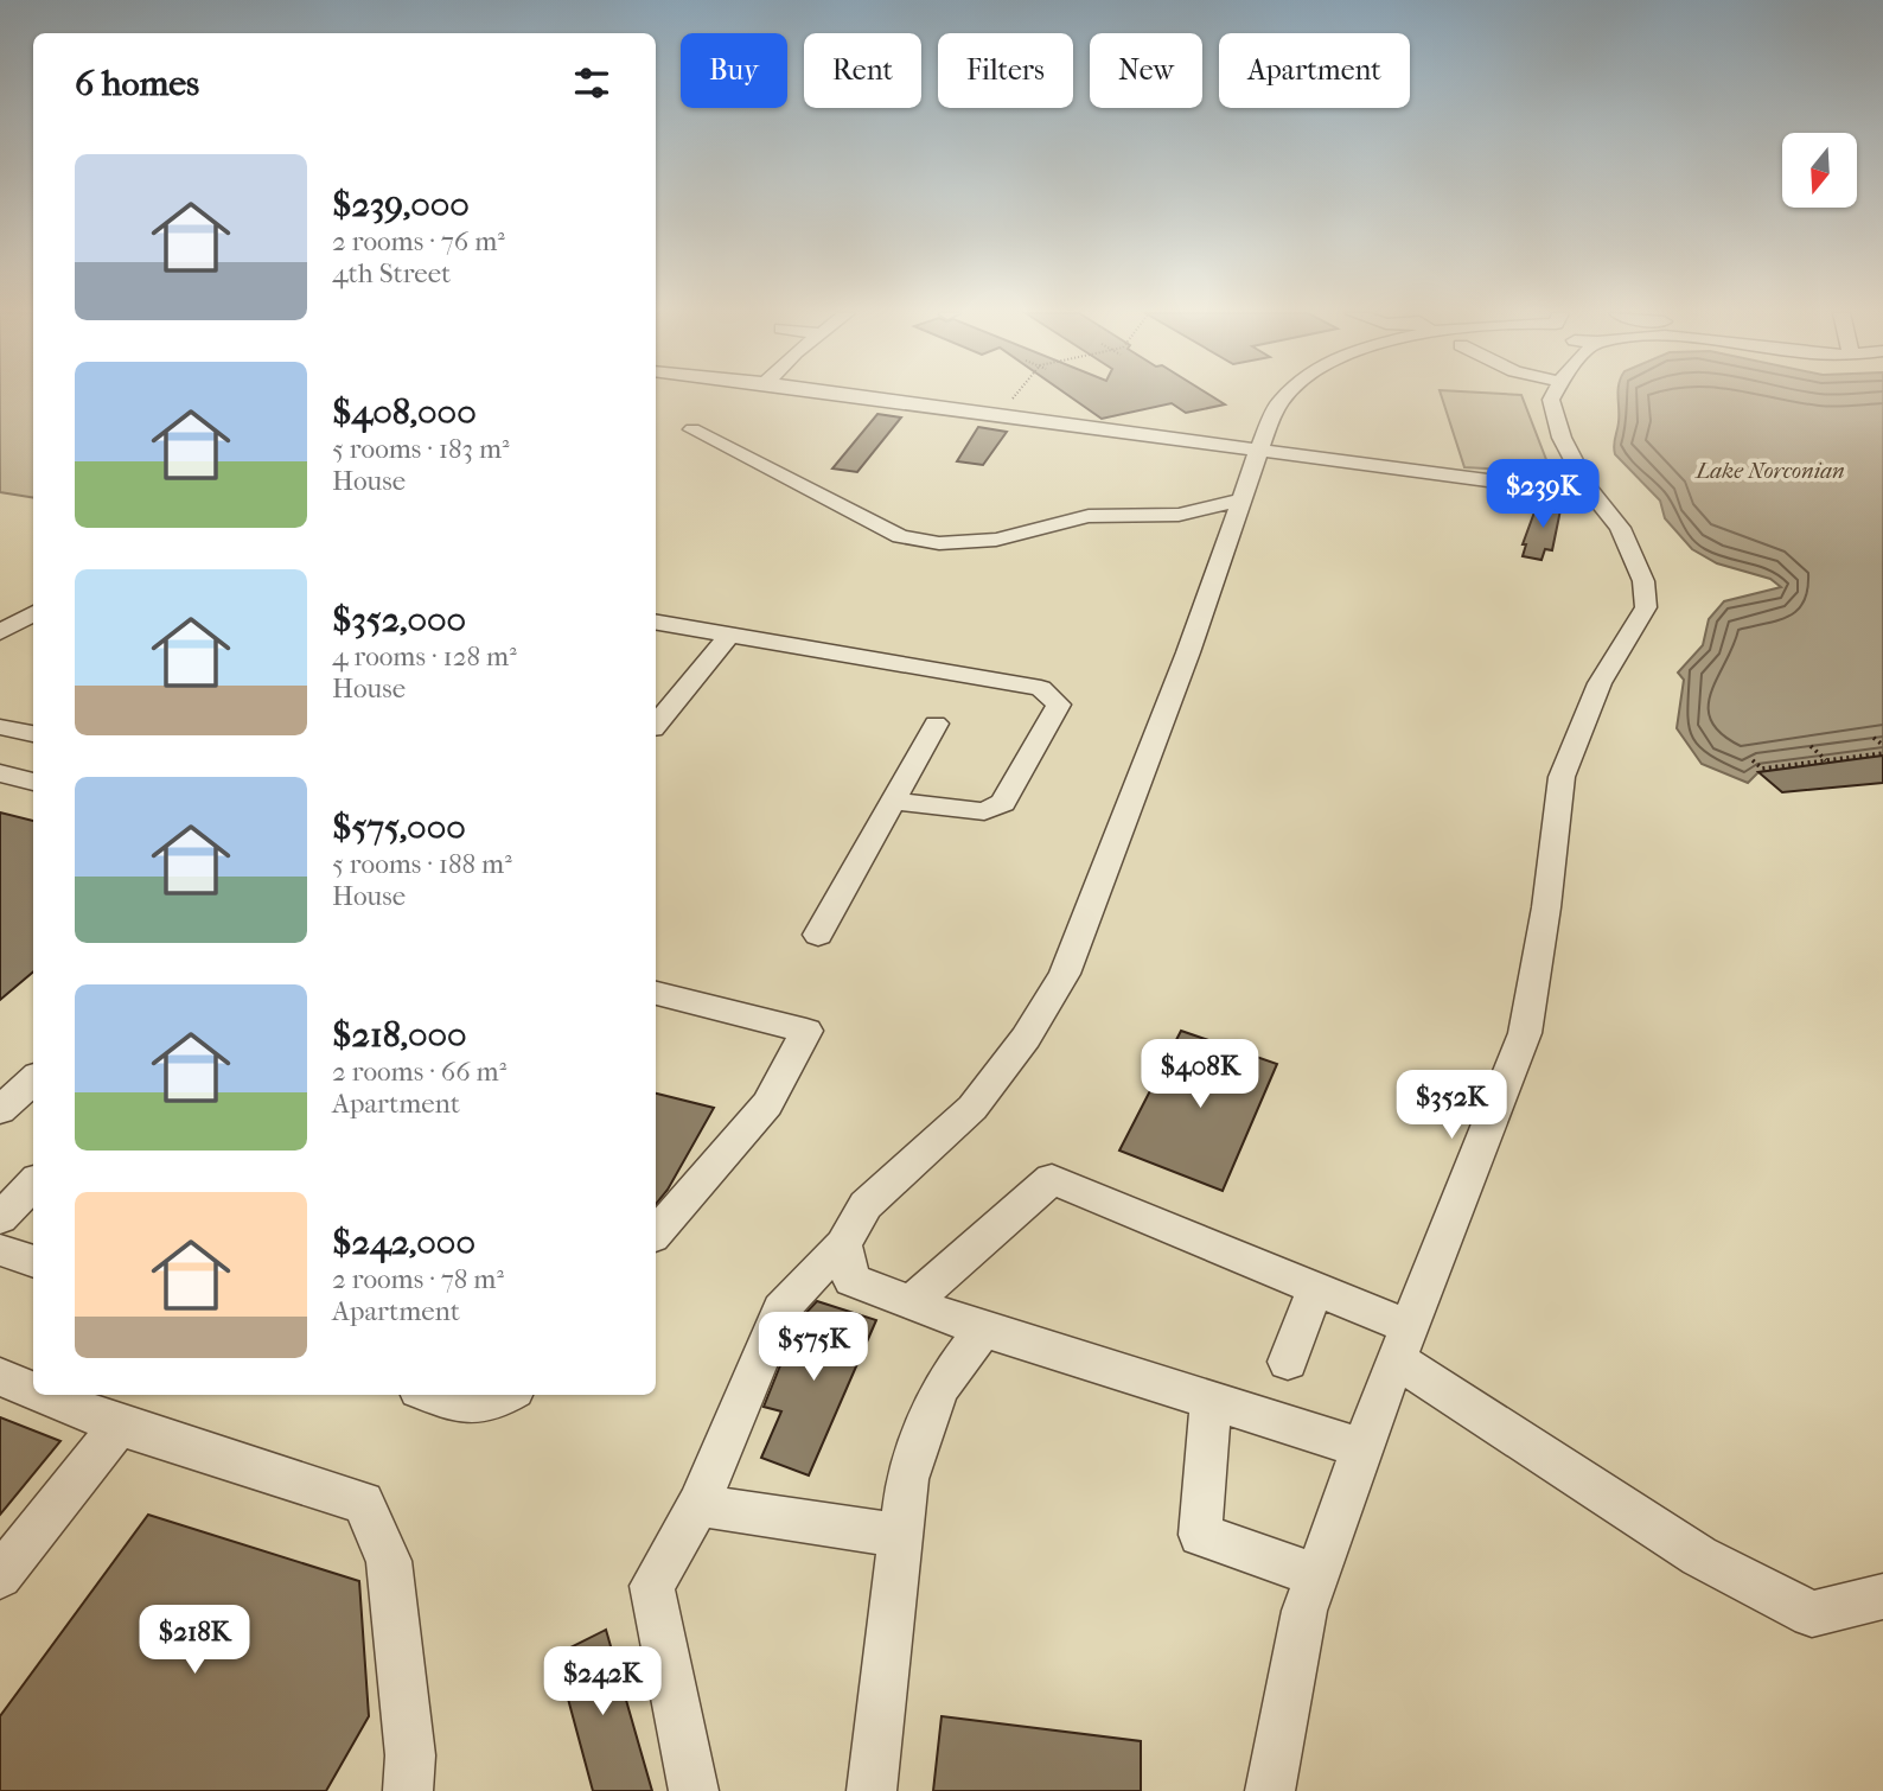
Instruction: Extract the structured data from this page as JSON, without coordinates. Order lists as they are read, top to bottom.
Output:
{
  "water": ["Lake Norconian"],
  "north": "bottom",
  "page": {
    "chip": [
      "Buy",
      "Rent",
      "Filters",
      "New",
      "Apartment"
    ],
    "heading": "6 homes",
    "list": [
      {
        "name": "$239,000",
        "note": "2 rooms · 76 m² · 4th Street"
      },
      {
        "name": "$408,000",
        "note": "5 rooms · 183 m² · House"
      },
      {
        "name": "$352,000",
        "note": "4 rooms · 128 m² · House"
      },
      {
        "name": "$575,000",
        "note": "5 rooms · 188 m² · House"
      },
      {
        "name": "$218,000",
        "note": "2 rooms · 66 m² · Apartment"
      },
      {
        "name": "$242,000",
        "note": "2 rooms · 78 m² · Apartment"
      }
    ],
    "price": [
      "$239K",
      "$408K",
      "$352K",
      "$575K",
      "$218K",
      "$242K"
    ]
  }
}
